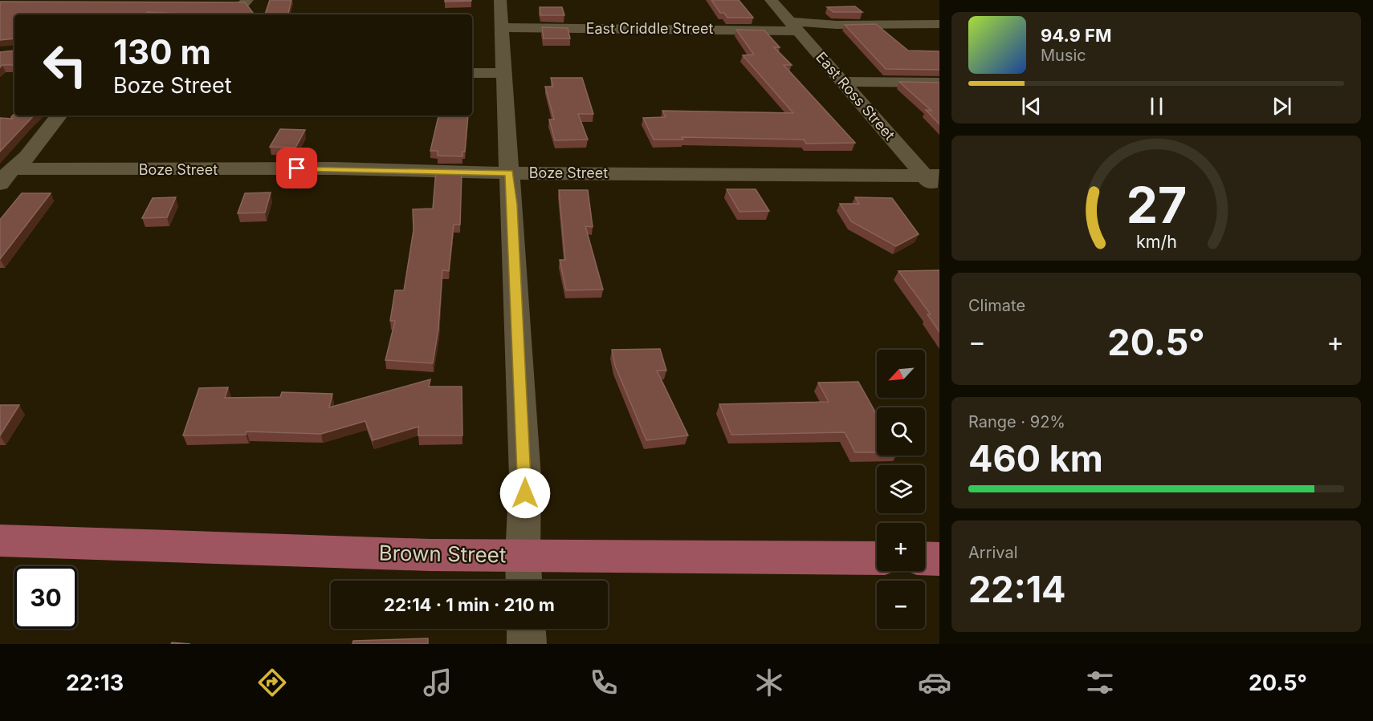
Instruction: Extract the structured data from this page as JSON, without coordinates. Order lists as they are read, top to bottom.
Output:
{
  "streets": {
    "main road": ["Brown Street"],
    "street": ["East Criddle Street", "East Ross Street", "Boze Street"]
  },
  "crossings": [
    ["East Criddle Street", "East Ross Street"],
    ["East Ross Street", "Boze Street"]
  ],
  "north": "bottom left",
  "page": {
    "turn": ["130 m", "Boze Street"],
    "song": ["94.9 FM", "Music"],
    "tile": [
      "Climate",
      ["Range · 92%", "460 km"],
      ["Arrival", "22:14"]
    ],
    "heat": ["−", "20.5°", "+"],
    "map_buttons": ["+", "−"],
    "limit": "30",
    "trip": "22:14 · 1 min · 210 m",
    "tabs": ["22:13", "20.5°"],
    "gauge": ["27", "km/h"]
  }
}
